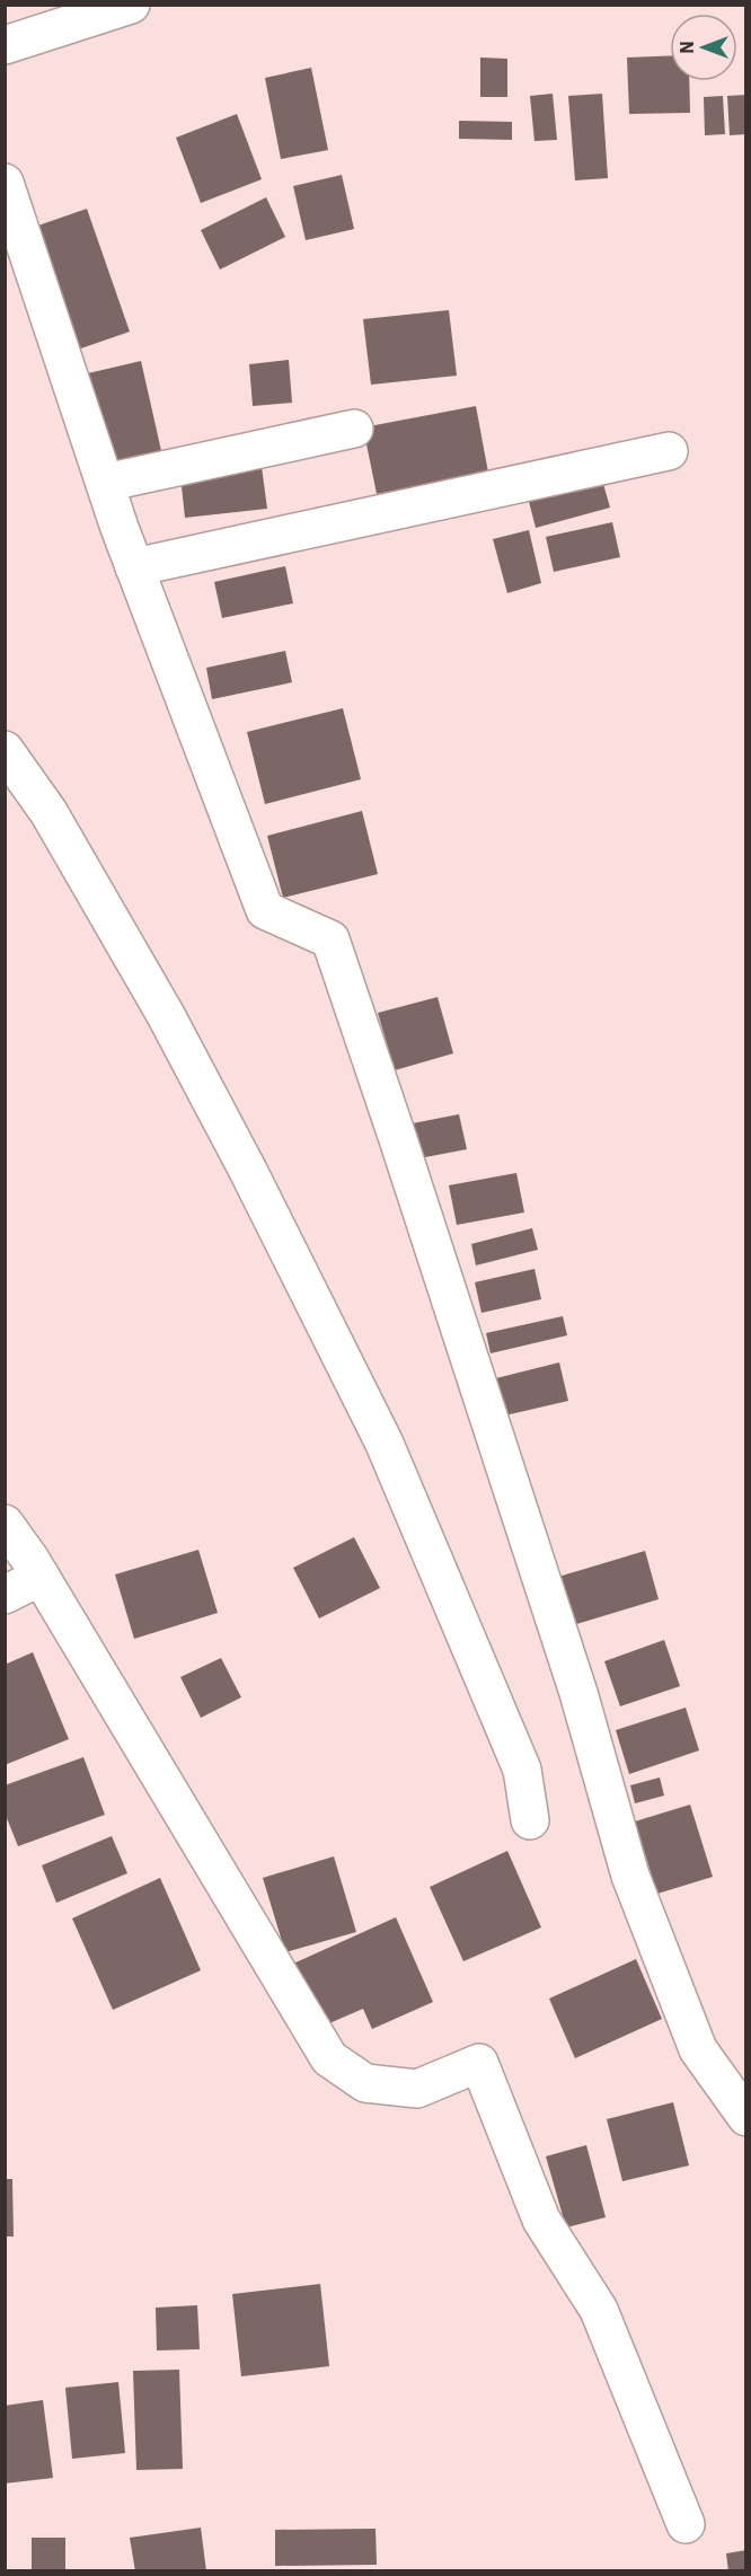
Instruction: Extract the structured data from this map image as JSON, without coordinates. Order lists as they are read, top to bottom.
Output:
{
  "north": "left"
}
